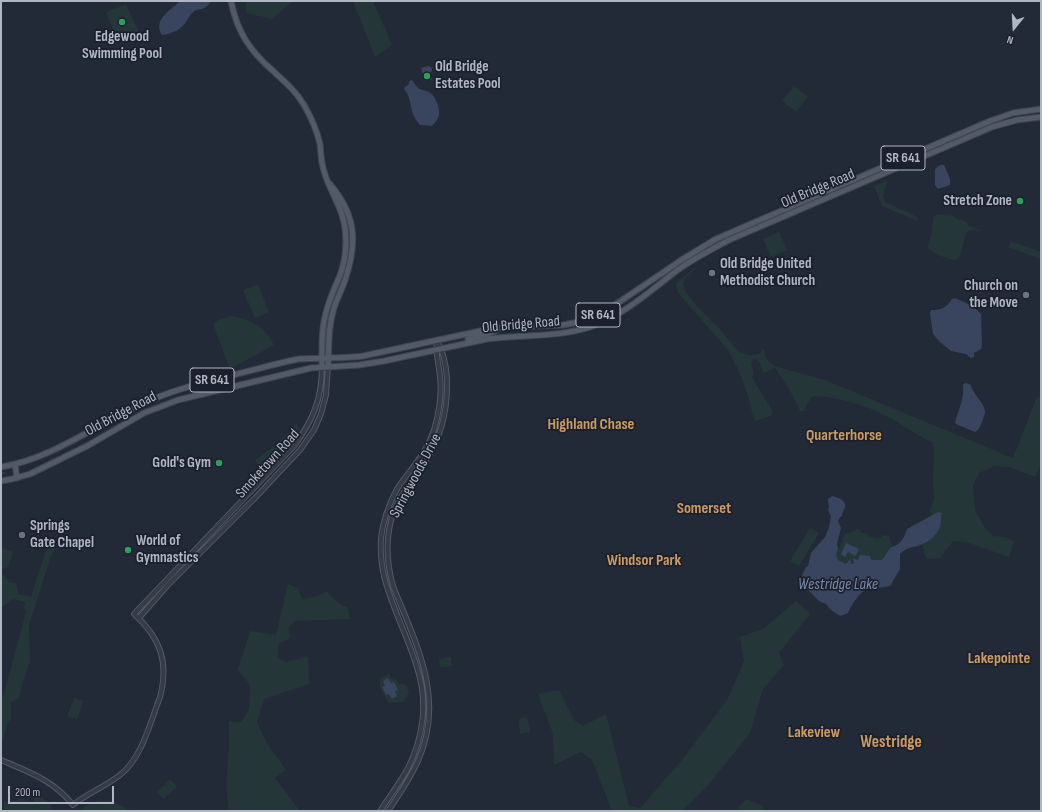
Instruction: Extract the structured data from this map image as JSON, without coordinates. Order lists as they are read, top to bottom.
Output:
{
  "streets": {
    "main road": ["SR 641", "Old Bridge Road", "Smoketown Road"],
    "street": ["Springwoods Drive"]
  },
  "crossings": [
    ["Old Bridge Road", "Smoketown Road"],
    ["Old Bridge Road", "Springwoods Drive"]
  ],
  "districts": [
    "Highland Chase",
    "Quarterhorse",
    "Somerset",
    "Windsor Park",
    "Lakepointe",
    "Lakeview",
    "Westridge"
  ],
  "water": ["Westridge Lake"],
  "places": [
    "Edgewood Swimming Pool",
    "Old Bridge Estates Pool",
    "Stretch Zone",
    "Old Bridge United Methodist Church",
    "Church on the Move",
    "Gold's Gym",
    "Springs Gate Chapel",
    "World of Gymnastics"
  ],
  "scale_bar": "200 m",
  "north": "bottom"
}
